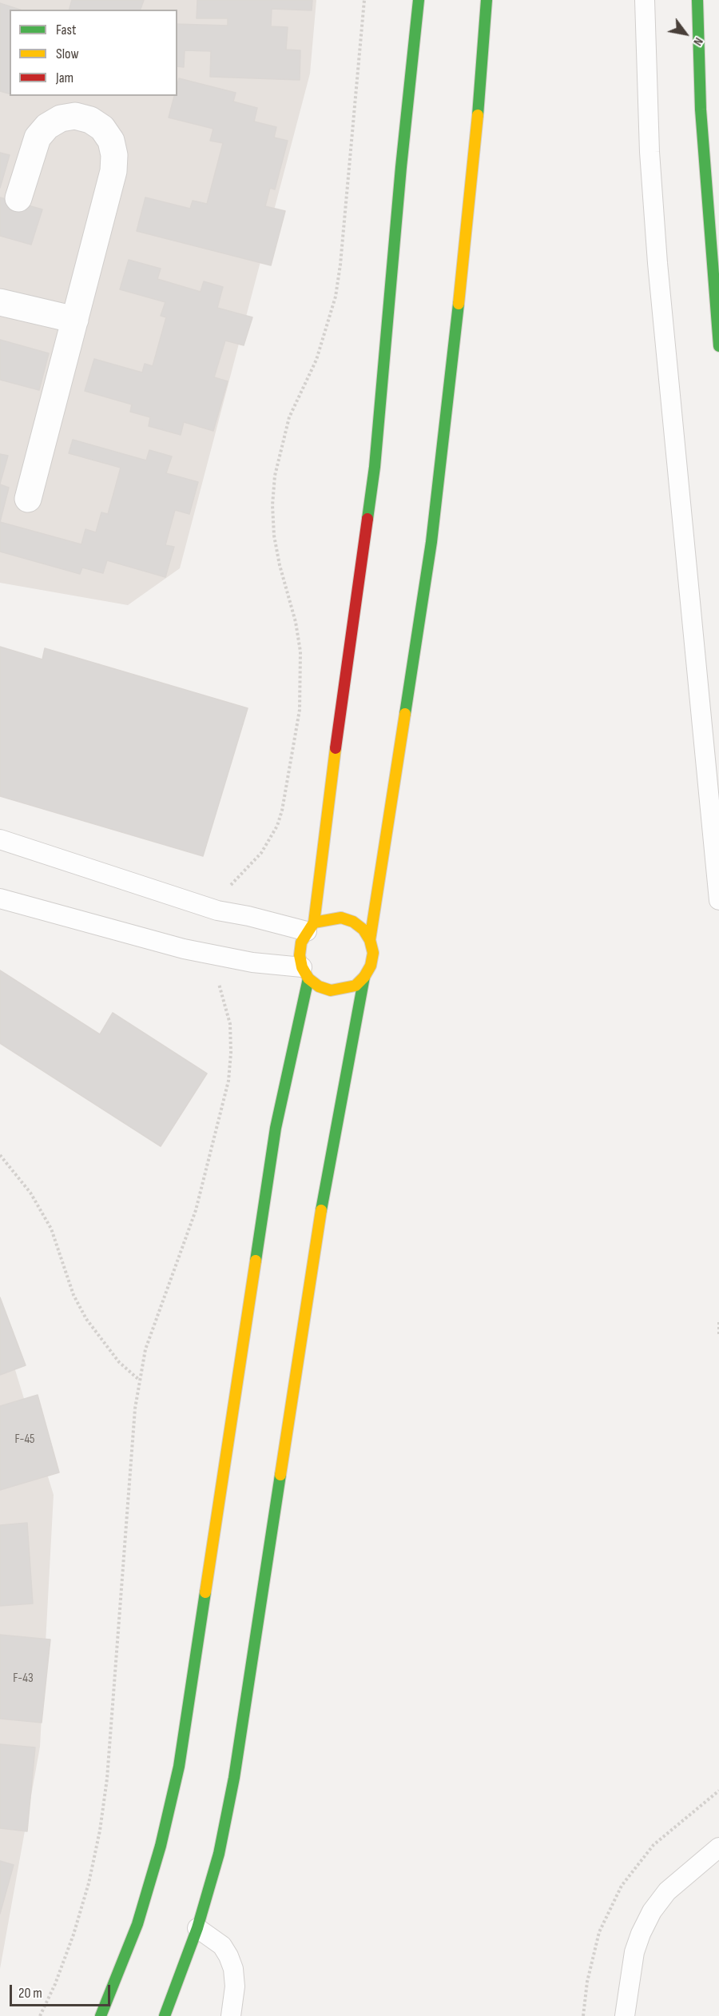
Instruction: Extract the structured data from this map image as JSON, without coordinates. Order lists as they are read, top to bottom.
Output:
{
  "house_numbers": ["F-45", "F-43"],
  "legend": ["Fast", "Slow", "Jam"],
  "scale_bar": "20 m",
  "north": "bottom right"
}
